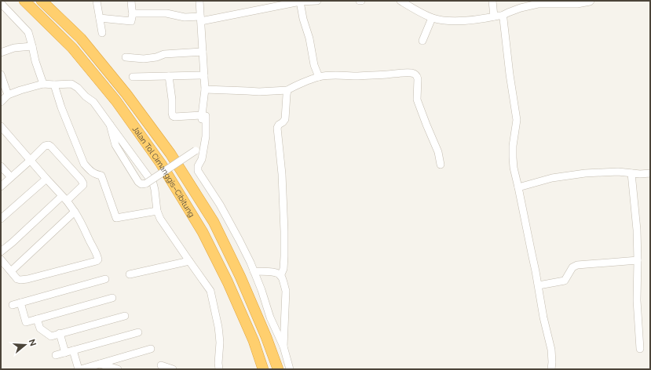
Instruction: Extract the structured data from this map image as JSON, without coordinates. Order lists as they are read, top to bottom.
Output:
{
  "streets": {
    "highway": ["Jalan Tol Cimanggis–Cibitung"]
  },
  "north": "right"
}
